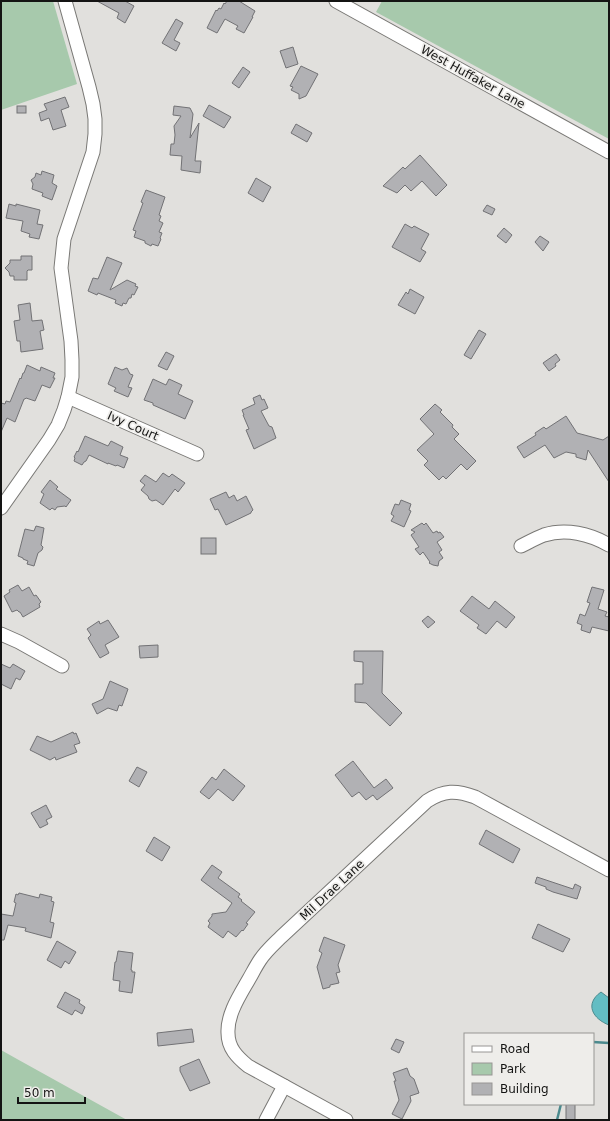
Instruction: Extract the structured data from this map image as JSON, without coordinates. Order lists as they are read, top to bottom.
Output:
{
  "streets": {
    "street": ["West Huffaker Lane", "Ivy Court", "Mil Drae Lane"]
  },
  "legend": ["Road", "Park", "Building"],
  "scale_bar": "50 m"
}
